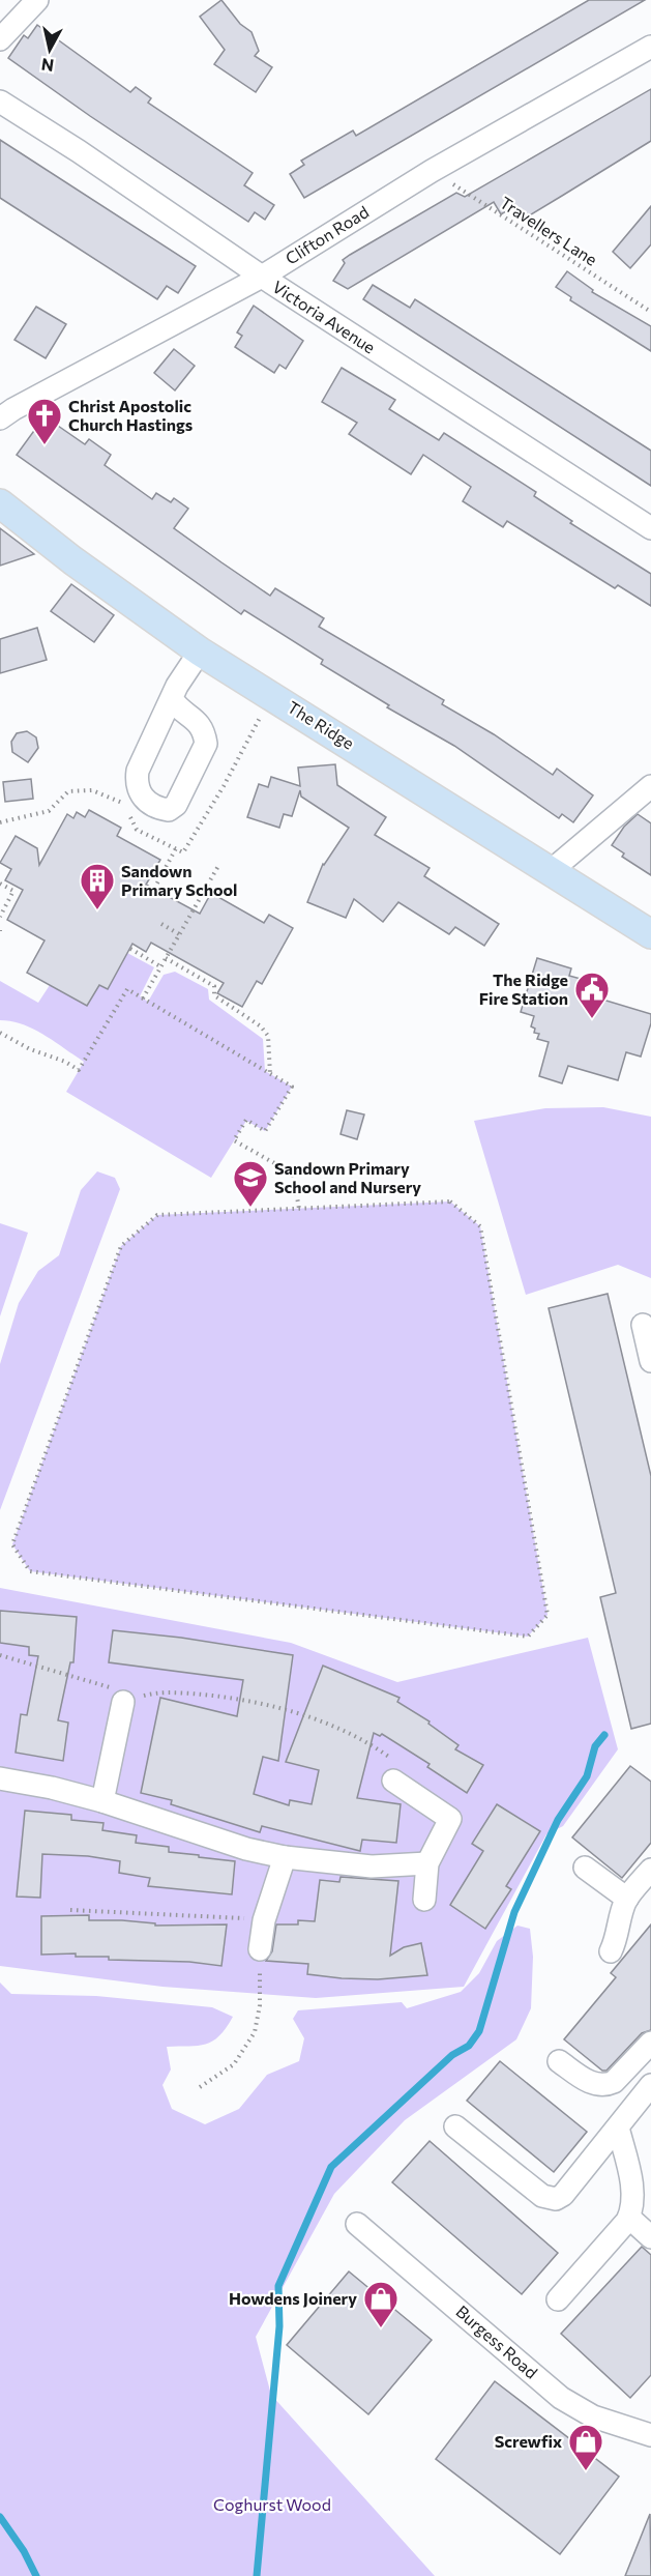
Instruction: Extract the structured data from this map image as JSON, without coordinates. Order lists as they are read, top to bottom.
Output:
{
  "streets": {
    "main road": ["The Ridge"],
    "street": ["Clifton Road", "Victoria Avenue", "Burgess Road"],
    "path": ["Travellers Lane"]
  },
  "crossings": [
    ["Travellers Lane", "Clifton Road"],
    ["Clifton Road", "Victoria Avenue"]
  ],
  "parks": ["Coghurst Wood"],
  "places": {
    "church": ["Christ Apostolic Church Hastings"],
    "building": ["Sandown Primary School"],
    "public building": ["The Ridge Fire Station"],
    "school or university": ["Sandown Primary School and Nursery"],
    "shop": ["Howdens Joinery", "Screwfix"]
  },
  "north": "bottom"
}
